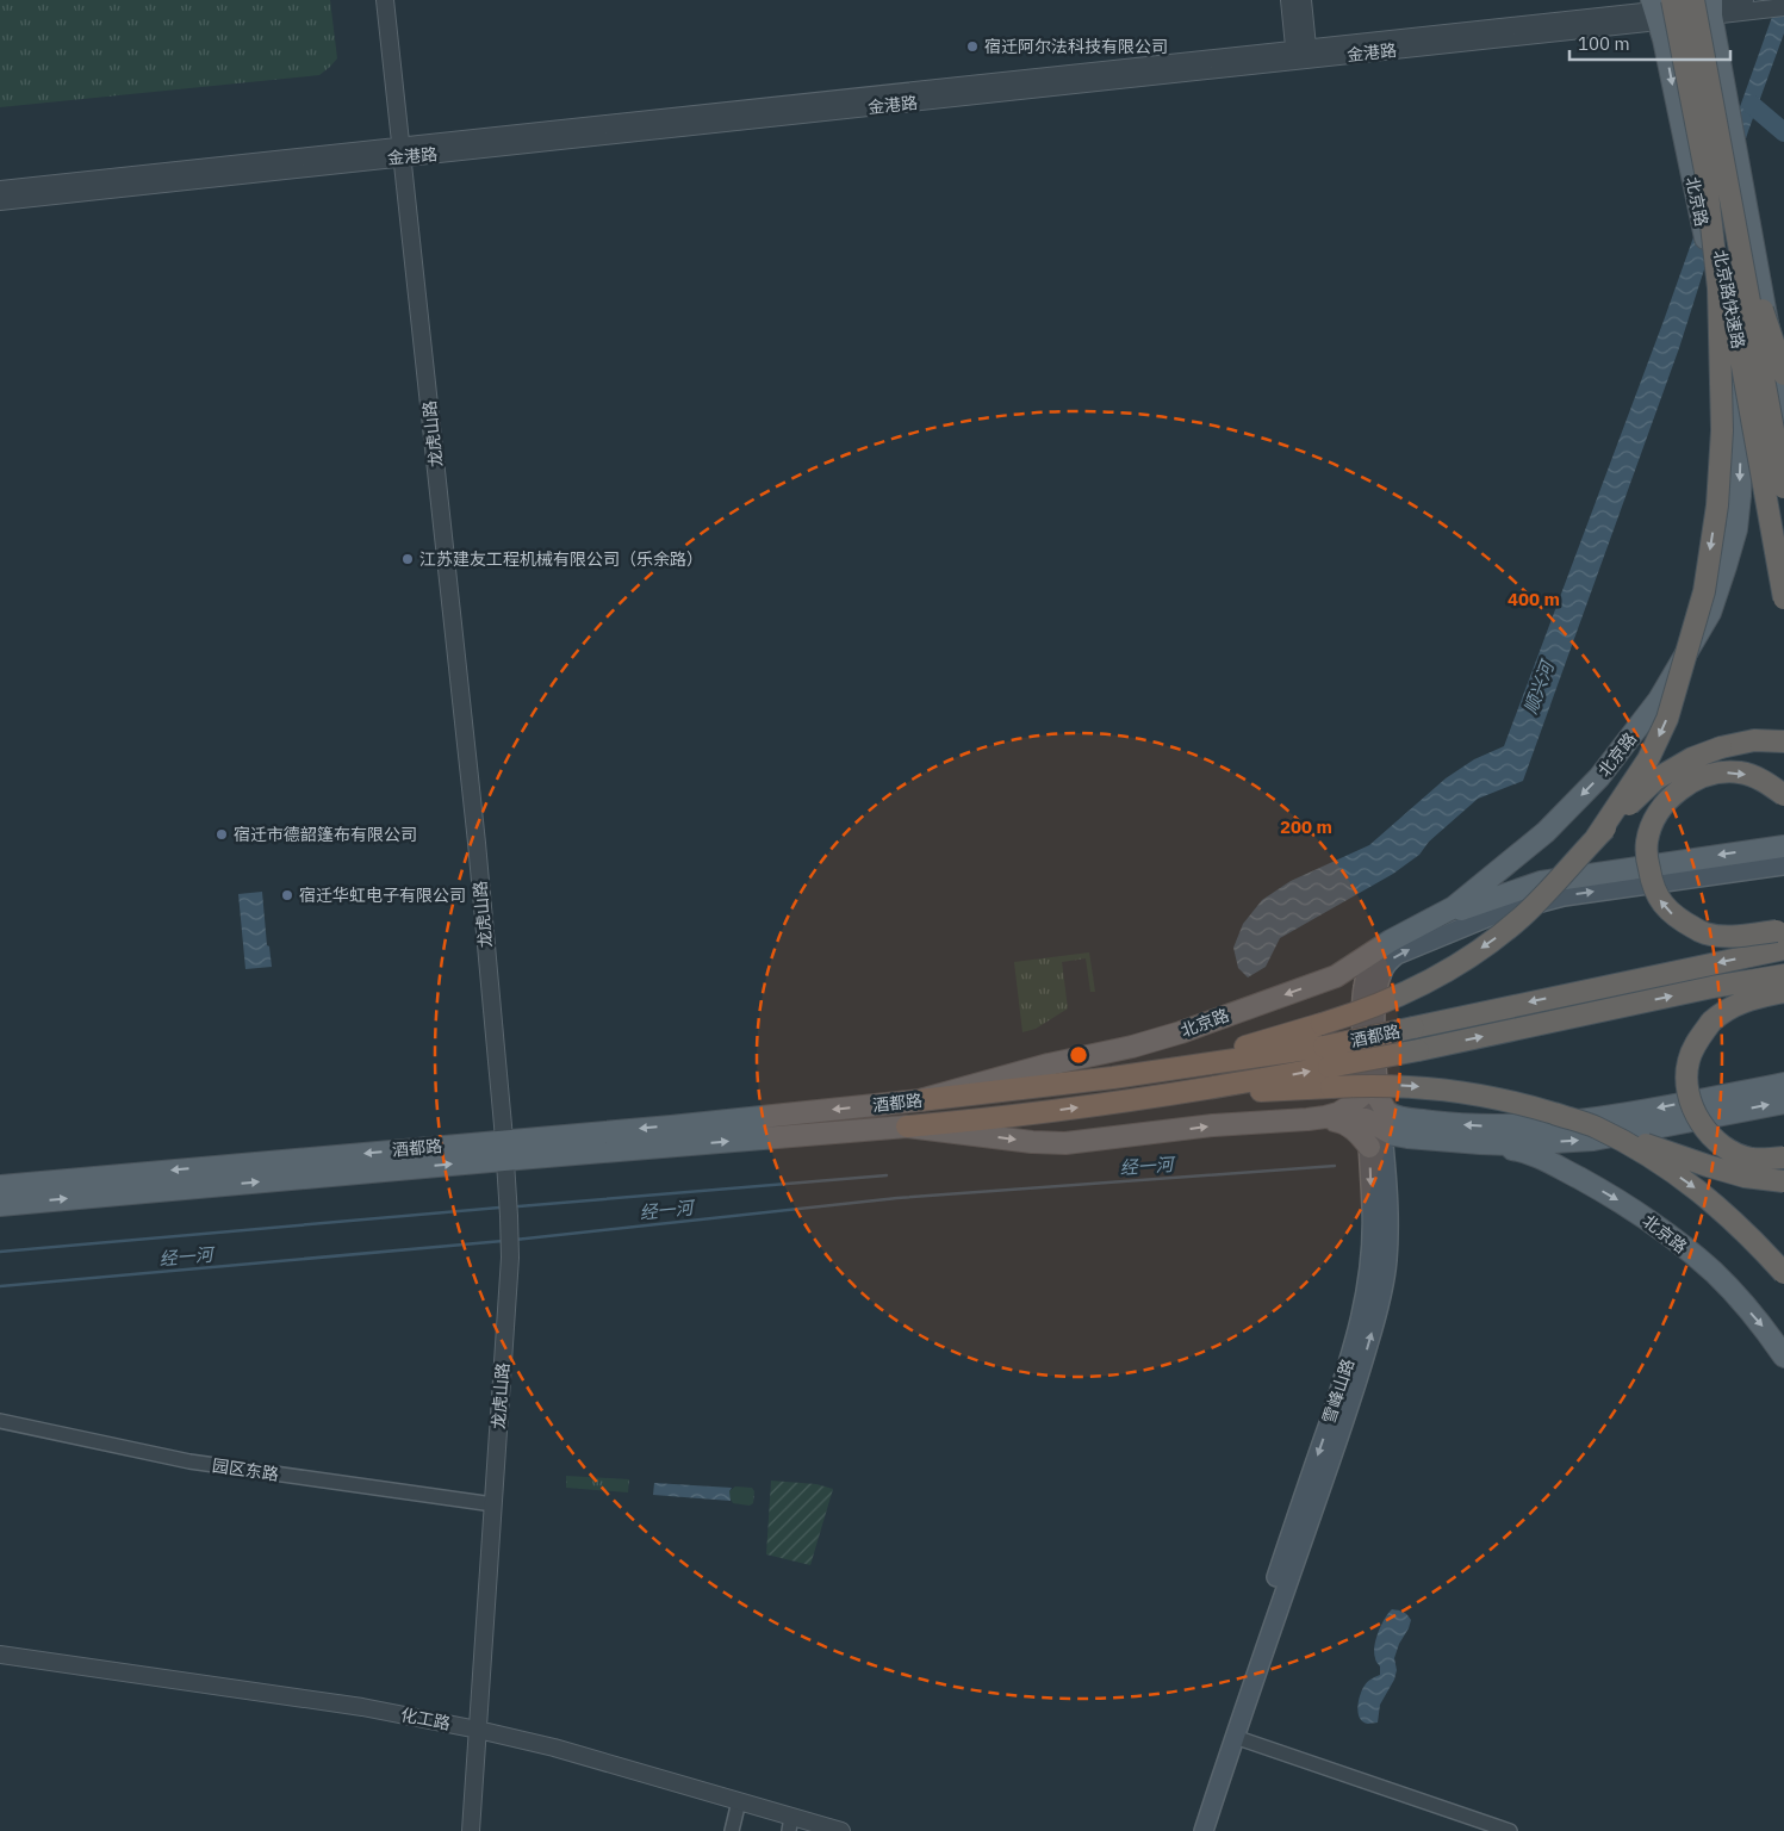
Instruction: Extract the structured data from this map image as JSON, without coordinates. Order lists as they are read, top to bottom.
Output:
{
  "streets": {
    "highway": ["北京路快速路", "酒都路"],
    "main road": ["北京路", "雪峰山路"],
    "street": [
      "金港路",
      "龙虎山路",
      "园区东路",
      "化工路"
    ]
  },
  "crossings": [
    ["金港路", "北京路"],
    ["金港路", "北京路快速路"],
    ["金港路", "龙虎山路"],
    ["北京路", "北京路快速路"],
    ["北京路", "酒都路"],
    ["北京路", "雪峰山路"],
    ["龙虎山路", "酒都路"],
    ["龙虎山路", "园区东路"],
    ["龙虎山路", "化工路"]
  ],
  "water": ["顺兴河", "经一河"],
  "places": [
    "宿迁阿尔法科技有限公司",
    "江苏建友工程机械有限公司（乐余路）",
    "宿迁市德韶篷布有限公司",
    "宿迁华虹电子有限公司"
  ],
  "scale_bar": "100 m",
  "rings": ["400 m", "200 m"]
}
